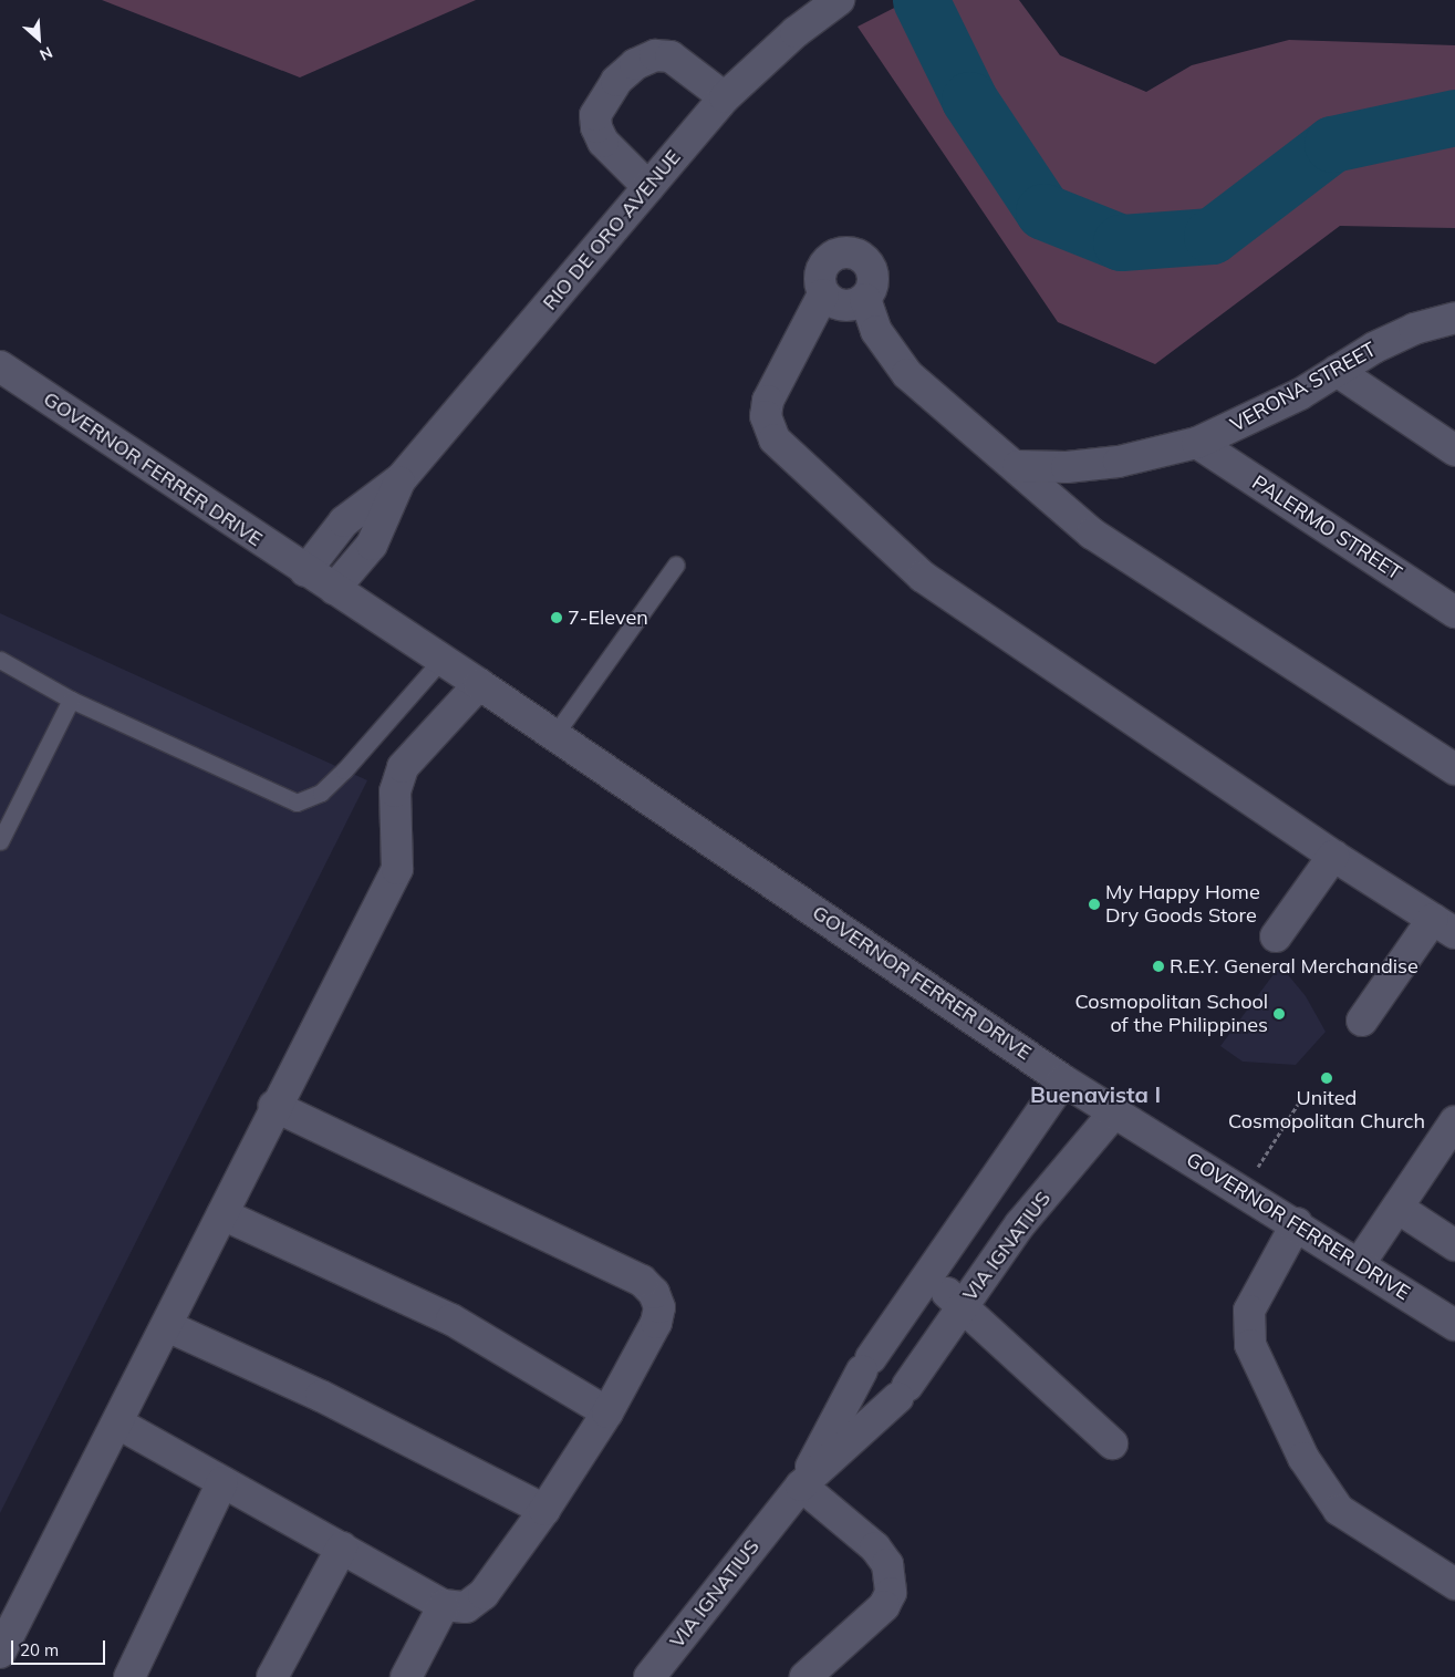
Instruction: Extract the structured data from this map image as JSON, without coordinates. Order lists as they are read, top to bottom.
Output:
{
  "streets": {
    "street": [
      "RIO DE ORO AVENUE",
      "VERONA STREET",
      "GOVERNOR FERRER DRIVE",
      "PALERMO STREET",
      "VIA IGNATIUS"
    ]
  },
  "crossings": [
    ["RIO DE ORO AVENUE", "GOVERNOR FERRER DRIVE"],
    ["VERONA STREET", "PALERMO STREET"],
    ["GOVERNOR FERRER DRIVE", "VIA IGNATIUS"]
  ],
  "districts": ["Buenavista I"],
  "places": [
    "7-Eleven",
    "My Happy Home Dry Goods Store",
    "R.E.Y. General Merchandise",
    "Cosmopolitan School of the Philippines",
    "United Cosmopolitan Church"
  ],
  "scale_bar": "20 m",
  "north": "bottom right"
}
